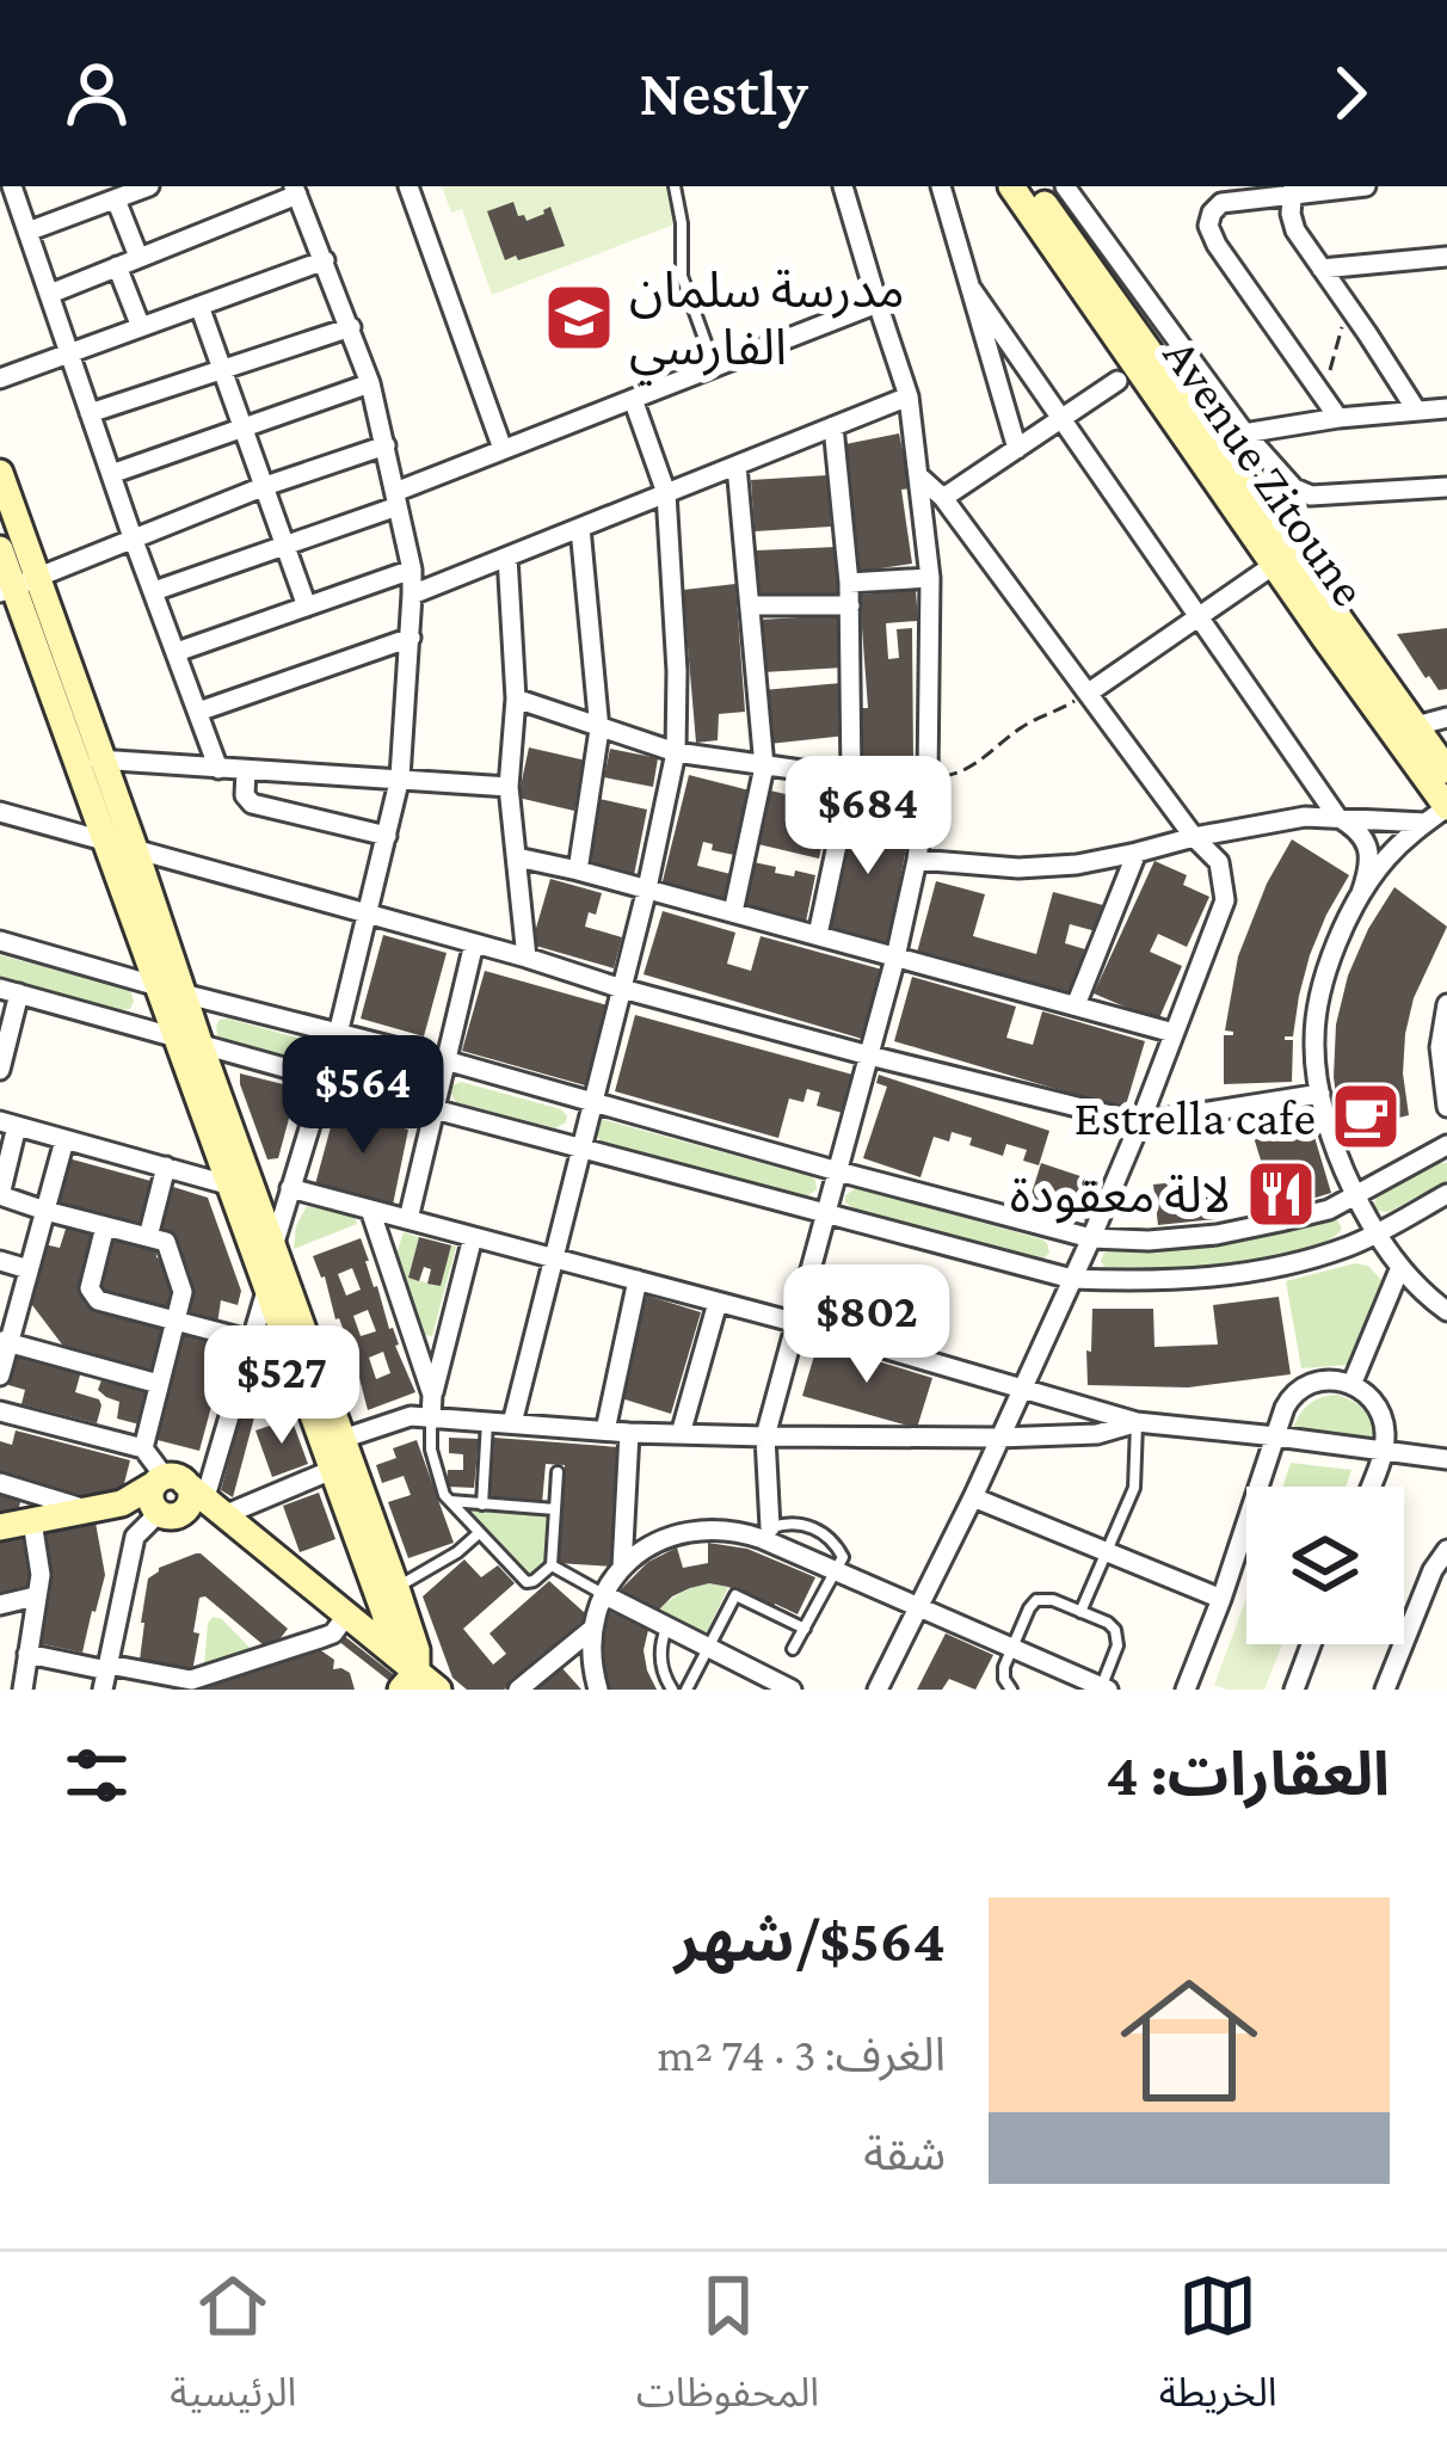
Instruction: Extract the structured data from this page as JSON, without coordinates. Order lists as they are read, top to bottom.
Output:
{
  "streets": {
    "street": ["Avenue Zitoune"]
  },
  "places": {
    "school or university": ["مدرسة سلمان الفارسي"],
    "cafe": ["Estrella cafe"],
    "restaurant": ["لالة معقودة"]
  },
  "page": {
    "header": "Nestly",
    "price": [
      "$684",
      "$564",
      "$802",
      "$527"
    ],
    "heading": "العقارات: 4",
    "list": [
      {
        "name": "$564/شهر",
        "note": "الغرف: 3 · 74 m² · شقة"
      }
    ],
    "tabs": ["الخريطة", "المحفوظات", "الرئيسية"]
  }
}
